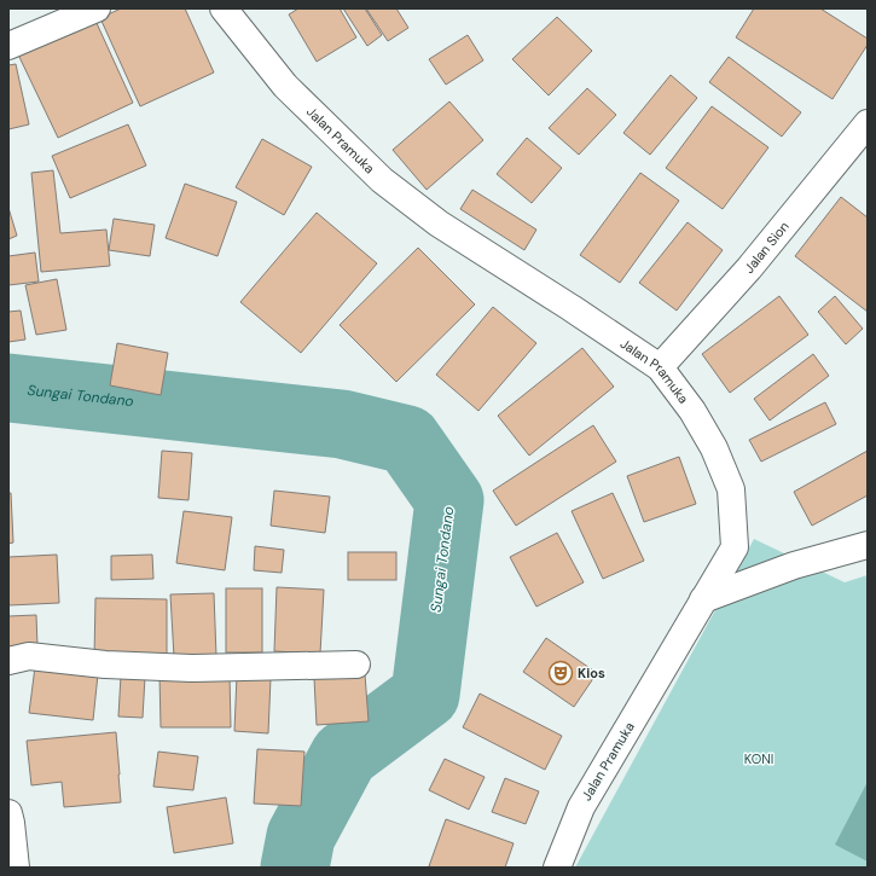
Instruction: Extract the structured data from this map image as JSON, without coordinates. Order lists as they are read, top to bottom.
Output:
{
  "streets": {
    "street": ["Jalan Pramuka", "Jalan Sion"]
  },
  "crossings": [
    ["Jalan Pramuka", "Jalan Sion"]
  ],
  "water": ["Sungai Tondano"],
  "parks": ["KONI"],
  "places": {
    "theatre": ["Kios"]
  }
}
